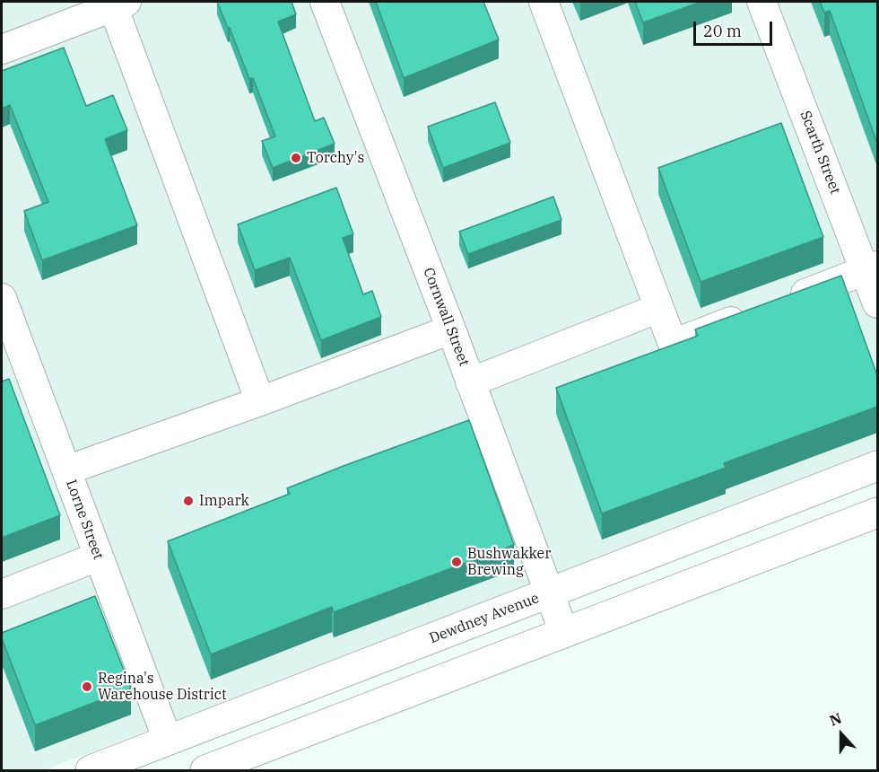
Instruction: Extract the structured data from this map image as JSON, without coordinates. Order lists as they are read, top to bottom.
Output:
{
  "streets": {
    "main road": ["Dewdney Avenue"],
    "street": ["Scarth Street", "Cornwall Street", "Lorne Street"]
  },
  "crossings": [
    ["Cornwall Street", "Dewdney Avenue"],
    ["Lorne Street", "Dewdney Avenue"]
  ],
  "places": [
    "Torchy's",
    "Impark",
    "Bushwakker Brewing",
    "Regina's Warehouse District"
  ],
  "scale_bar": "20 m",
  "north": "top"
}
